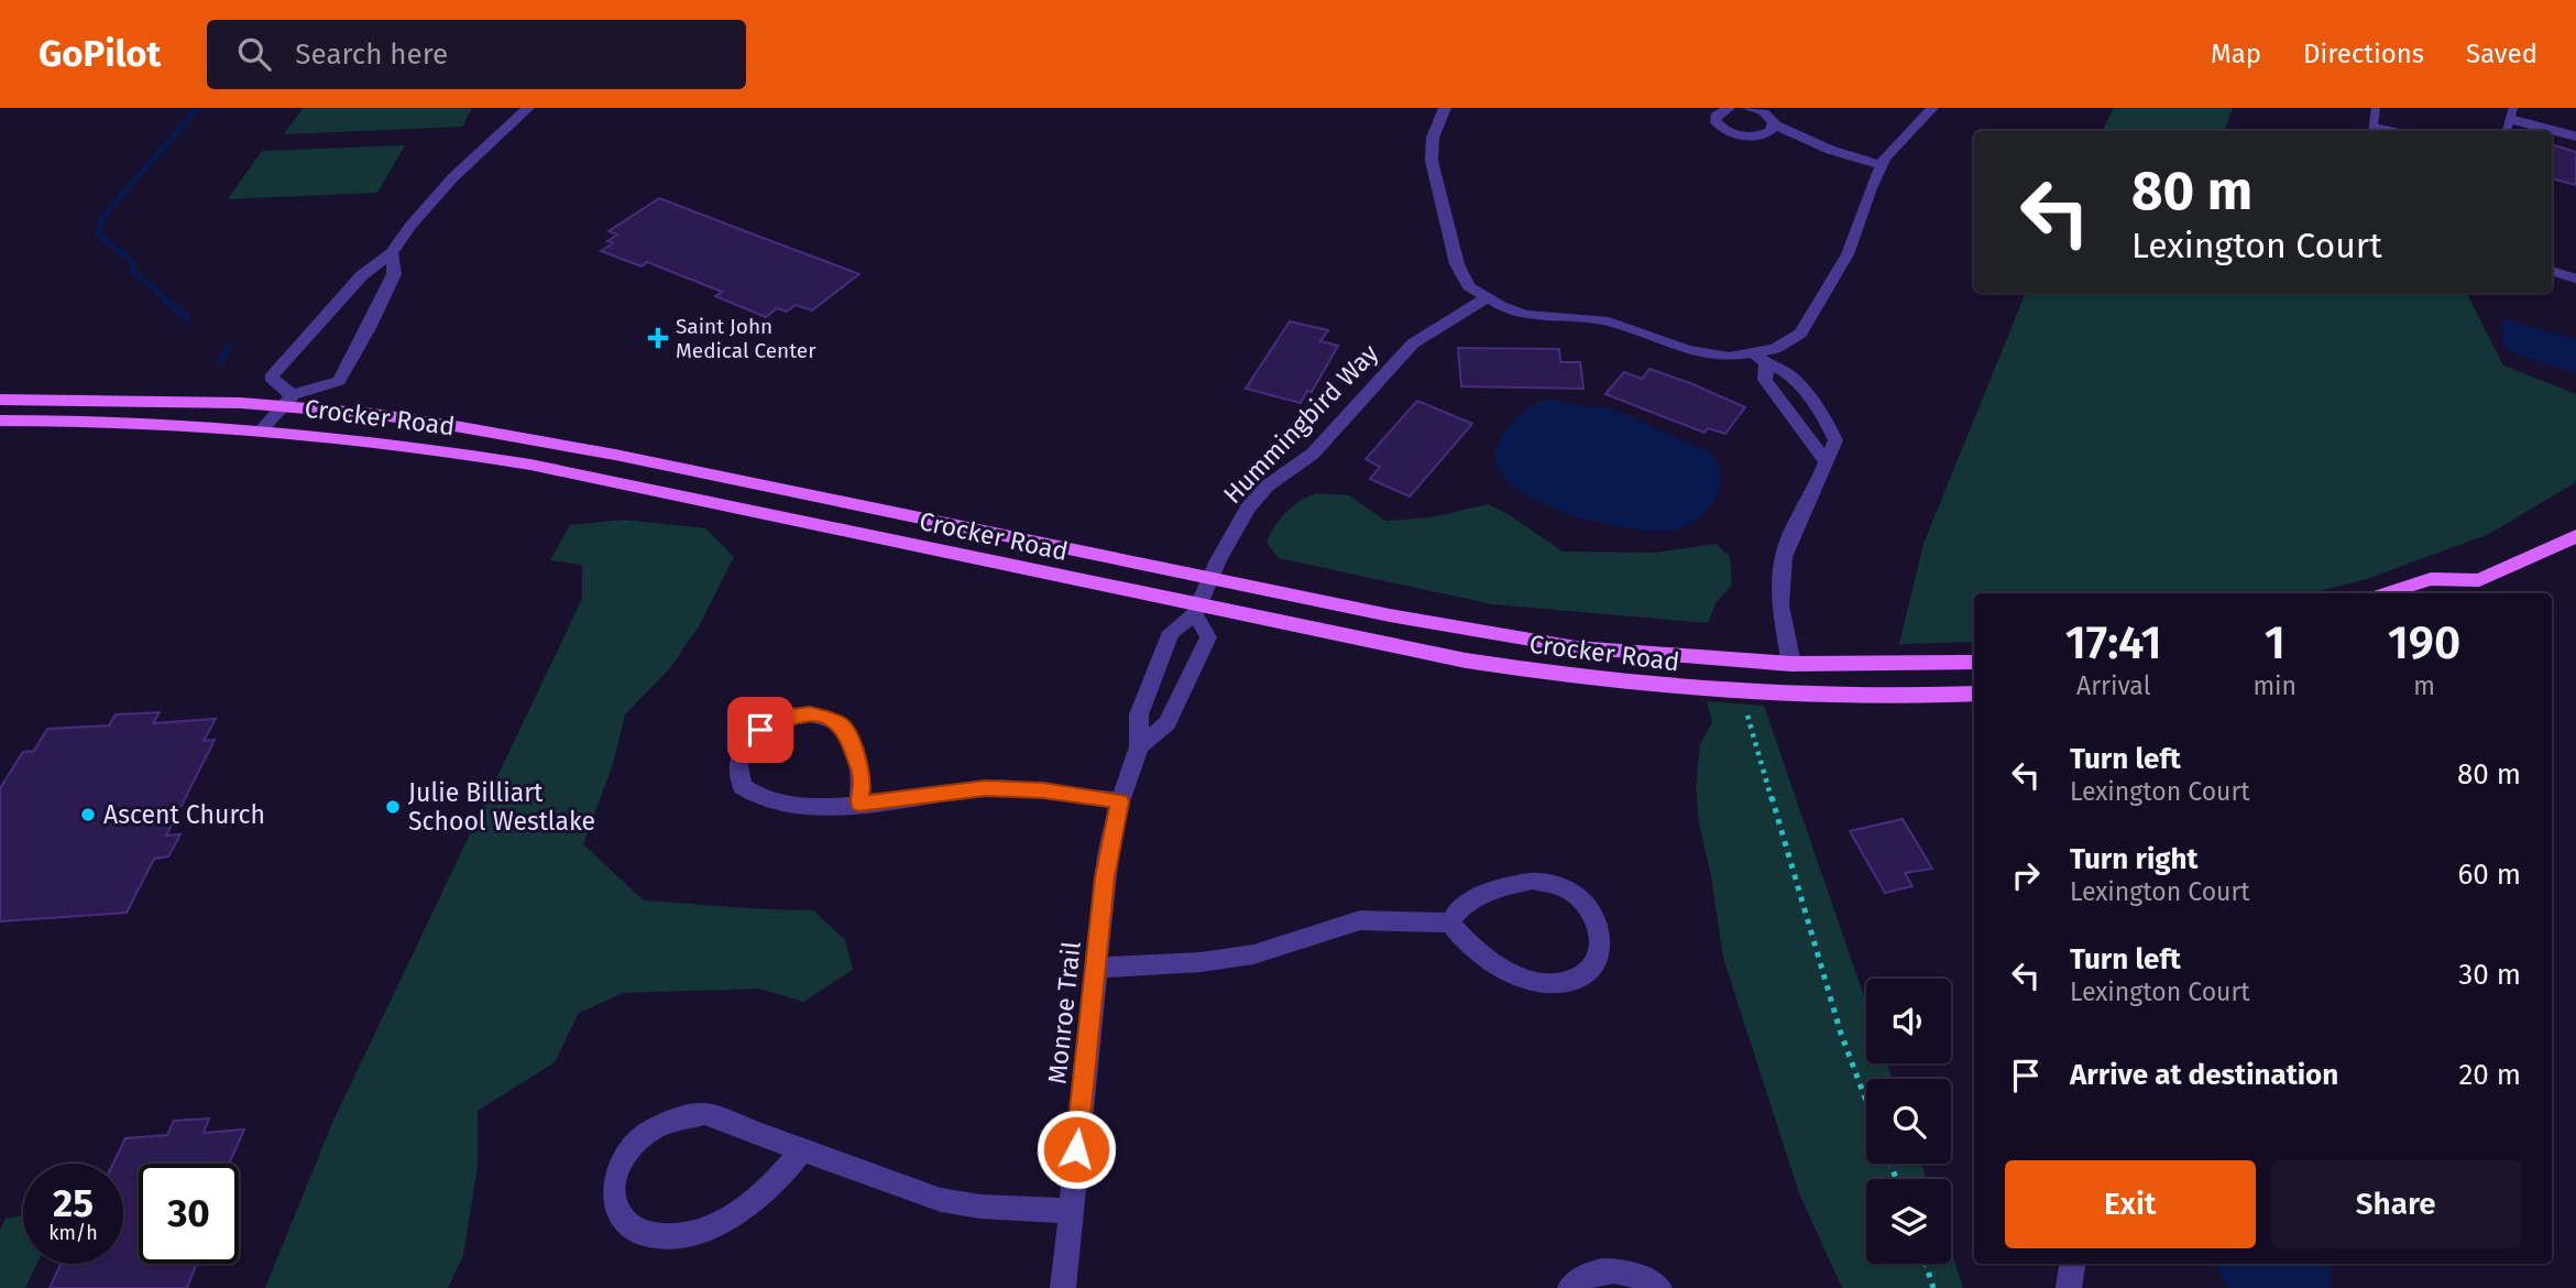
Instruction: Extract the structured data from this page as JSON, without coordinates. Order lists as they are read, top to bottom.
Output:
{
  "streets": {
    "main road": ["Crocker Road"],
    "street": ["Hummingbird Way", "Monroe Trail"]
  },
  "crossings": [
    ["Crocker Road", "Hummingbird Way"],
    ["Crocker Road", "Monroe Trail"],
    ["Hummingbird Way", "Monroe Trail"]
  ],
  "places": {
    "health": ["Saint John Medical Center"],
    "other": ["Julie Billiart School Westlake", "Ascent Church"]
  },
  "page": {
    "header": "GoPilot",
    "search": "Search here",
    "nav": ["Map", "Directions", "Saved"],
    "turn": ["80 m", "Lexington Court"],
    "eta": [
      "17:41",
      "Arrival",
      "1",
      "min",
      "190",
      "m"
    ],
    "list": [
      {
        "name": "Turn left",
        "note": "Lexington Court",
        "value": "80 m"
      },
      {
        "name": "Turn right",
        "note": "Lexington Court",
        "value": "60 m"
      },
      {
        "name": "Turn left",
        "note": "Lexington Court",
        "value": "30 m"
      },
      {
        "name": "Arrive at destination",
        "value": "20 m"
      }
    ],
    "buttons": ["Exit", "Share"],
    "speed": "25 km/h",
    "limit": "30"
  }
}
